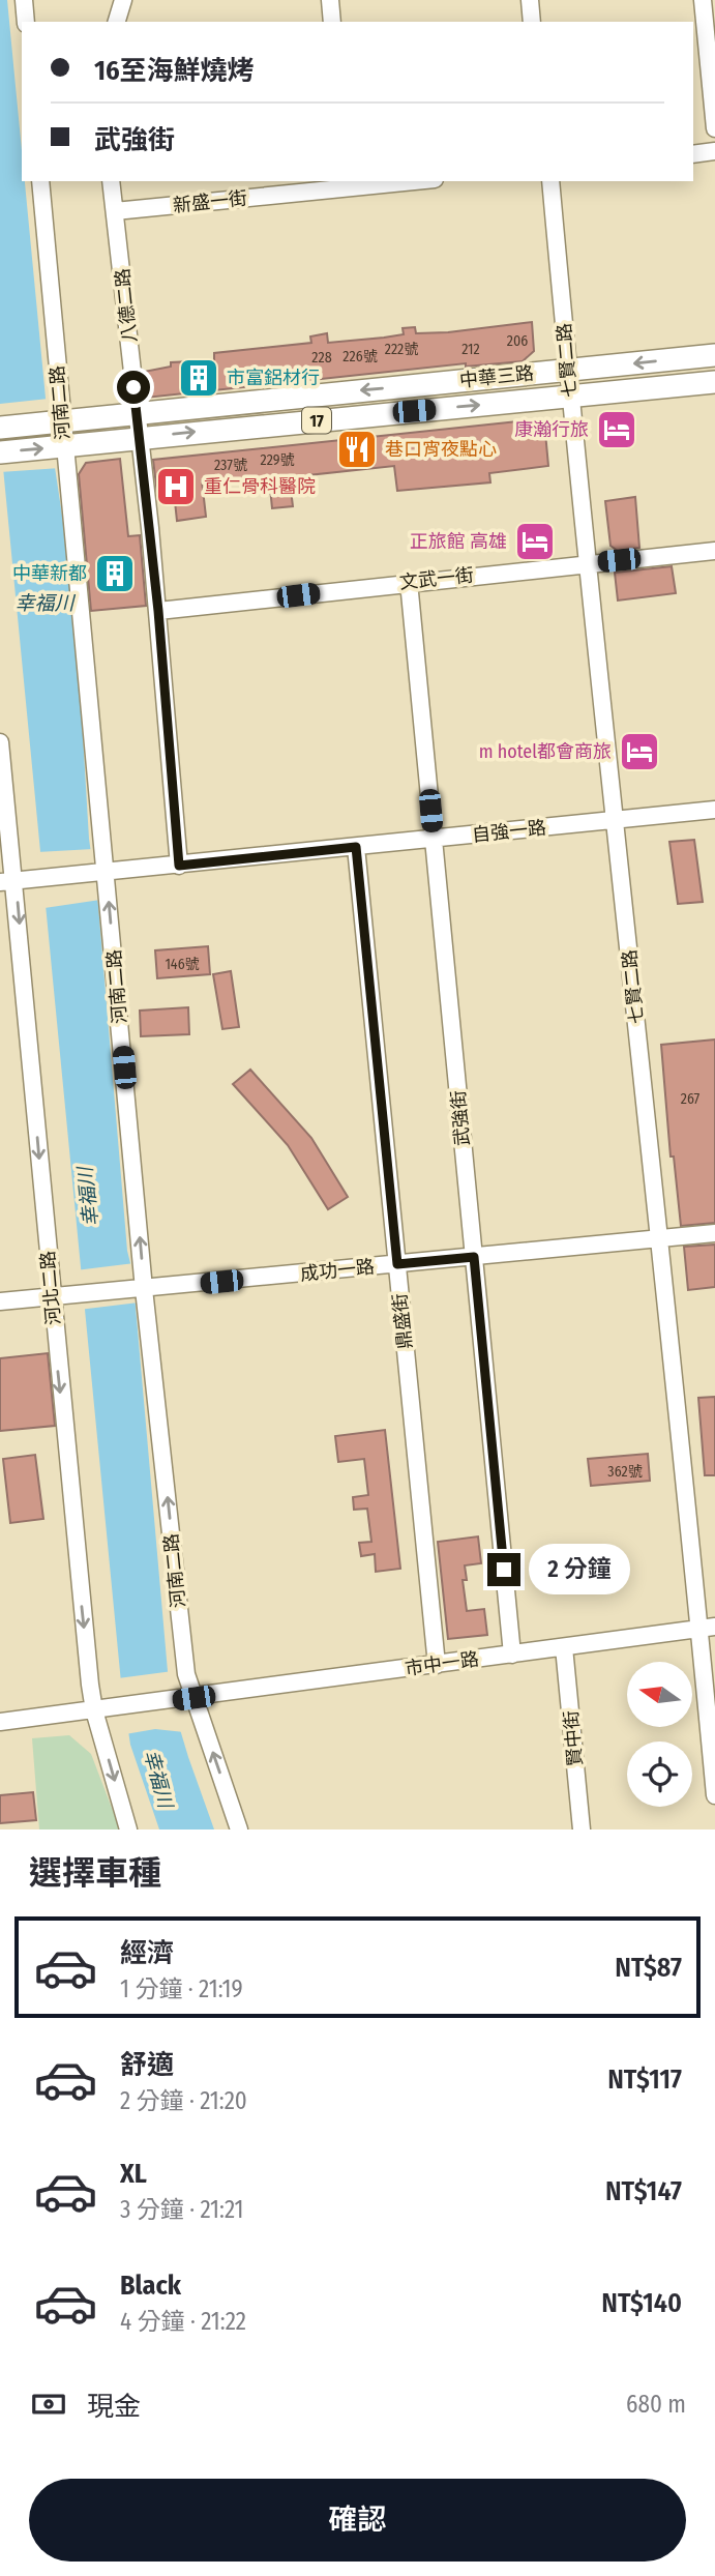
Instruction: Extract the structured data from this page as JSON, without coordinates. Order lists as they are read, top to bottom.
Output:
{
  "streets": {
    "main road": ["中華三路", "17"],
    "street": [
      "新盛一街",
      "八德二路",
      "七賢二路",
      "河南二路",
      "文武一街",
      "自強一路",
      "武強街",
      "成功一路",
      "河北二路",
      "鼎盛街",
      "市中一路",
      "賢中街"
    ]
  },
  "crossings": [
    ["新盛一街", "八德二路"],
    ["八德二路", "中華三路"],
    ["八德二路", "文武一街"],
    ["八德二路", "自強一路"],
    ["七賢二路", "中華三路"],
    ["七賢二路", "文武一街"],
    ["七賢二路", "自強一路"],
    ["七賢二路", "成功一路"],
    ["七賢二路", "市中一路"],
    ["中華三路", "河南二路"],
    ["中華三路", "17"],
    ["河南二路", "17"],
    ["河南二路", "自強一路"],
    ["河南二路", "成功一路"],
    ["河南二路", "市中一路"],
    ["文武一街", "武強街"],
    ["自強一路", "武強街"],
    ["自強一路", "河北二路"],
    ["自強一路", "鼎盛街"],
    ["武強街", "成功一路"],
    ["武強街", "市中一路"],
    ["成功一路", "河北二路"],
    ["成功一路", "鼎盛街"],
    ["河北二路", "市中一路"],
    ["鼎盛街", "市中一路"],
    ["市中一路", "賢中街"]
  ],
  "one_way": ["河南二路", "河北二路"],
  "water": ["幸福川"],
  "places": {
    "building": ["市富鋁材行", "中華新都"],
    "hotel": ["康瀚行旅", "正旅館 高雄", "m hotel都會商旅"],
    "restaurant": ["巷口宵夜點心"],
    "hospital": ["重仁骨科醫院"]
  },
  "house_numbers": [
    "206",
    "222號",
    "212",
    "226號",
    "228",
    "229號",
    "237號",
    "146號",
    "267",
    "362號"
  ],
  "north": "left",
  "page": {
    "banner": ["16至海鮮燒烤", "武強街"],
    "bubble": "2 分鐘",
    "heading": "選擇車種",
    "list": [
      {
        "name": "經濟",
        "note": "1 分鐘 · 21:19",
        "value": "NT$87"
      },
      {
        "name": "舒適",
        "note": "2 分鐘 · 21:20",
        "value": "NT$117"
      },
      {
        "name": "XL",
        "note": "3 分鐘 · 21:21",
        "value": "NT$147"
      },
      {
        "name": "Black",
        "note": "4 分鐘 · 21:22",
        "value": "NT$140"
      }
    ],
    "pay": ["現金", "680 m"],
    "buttons": "確認"
  }
}
